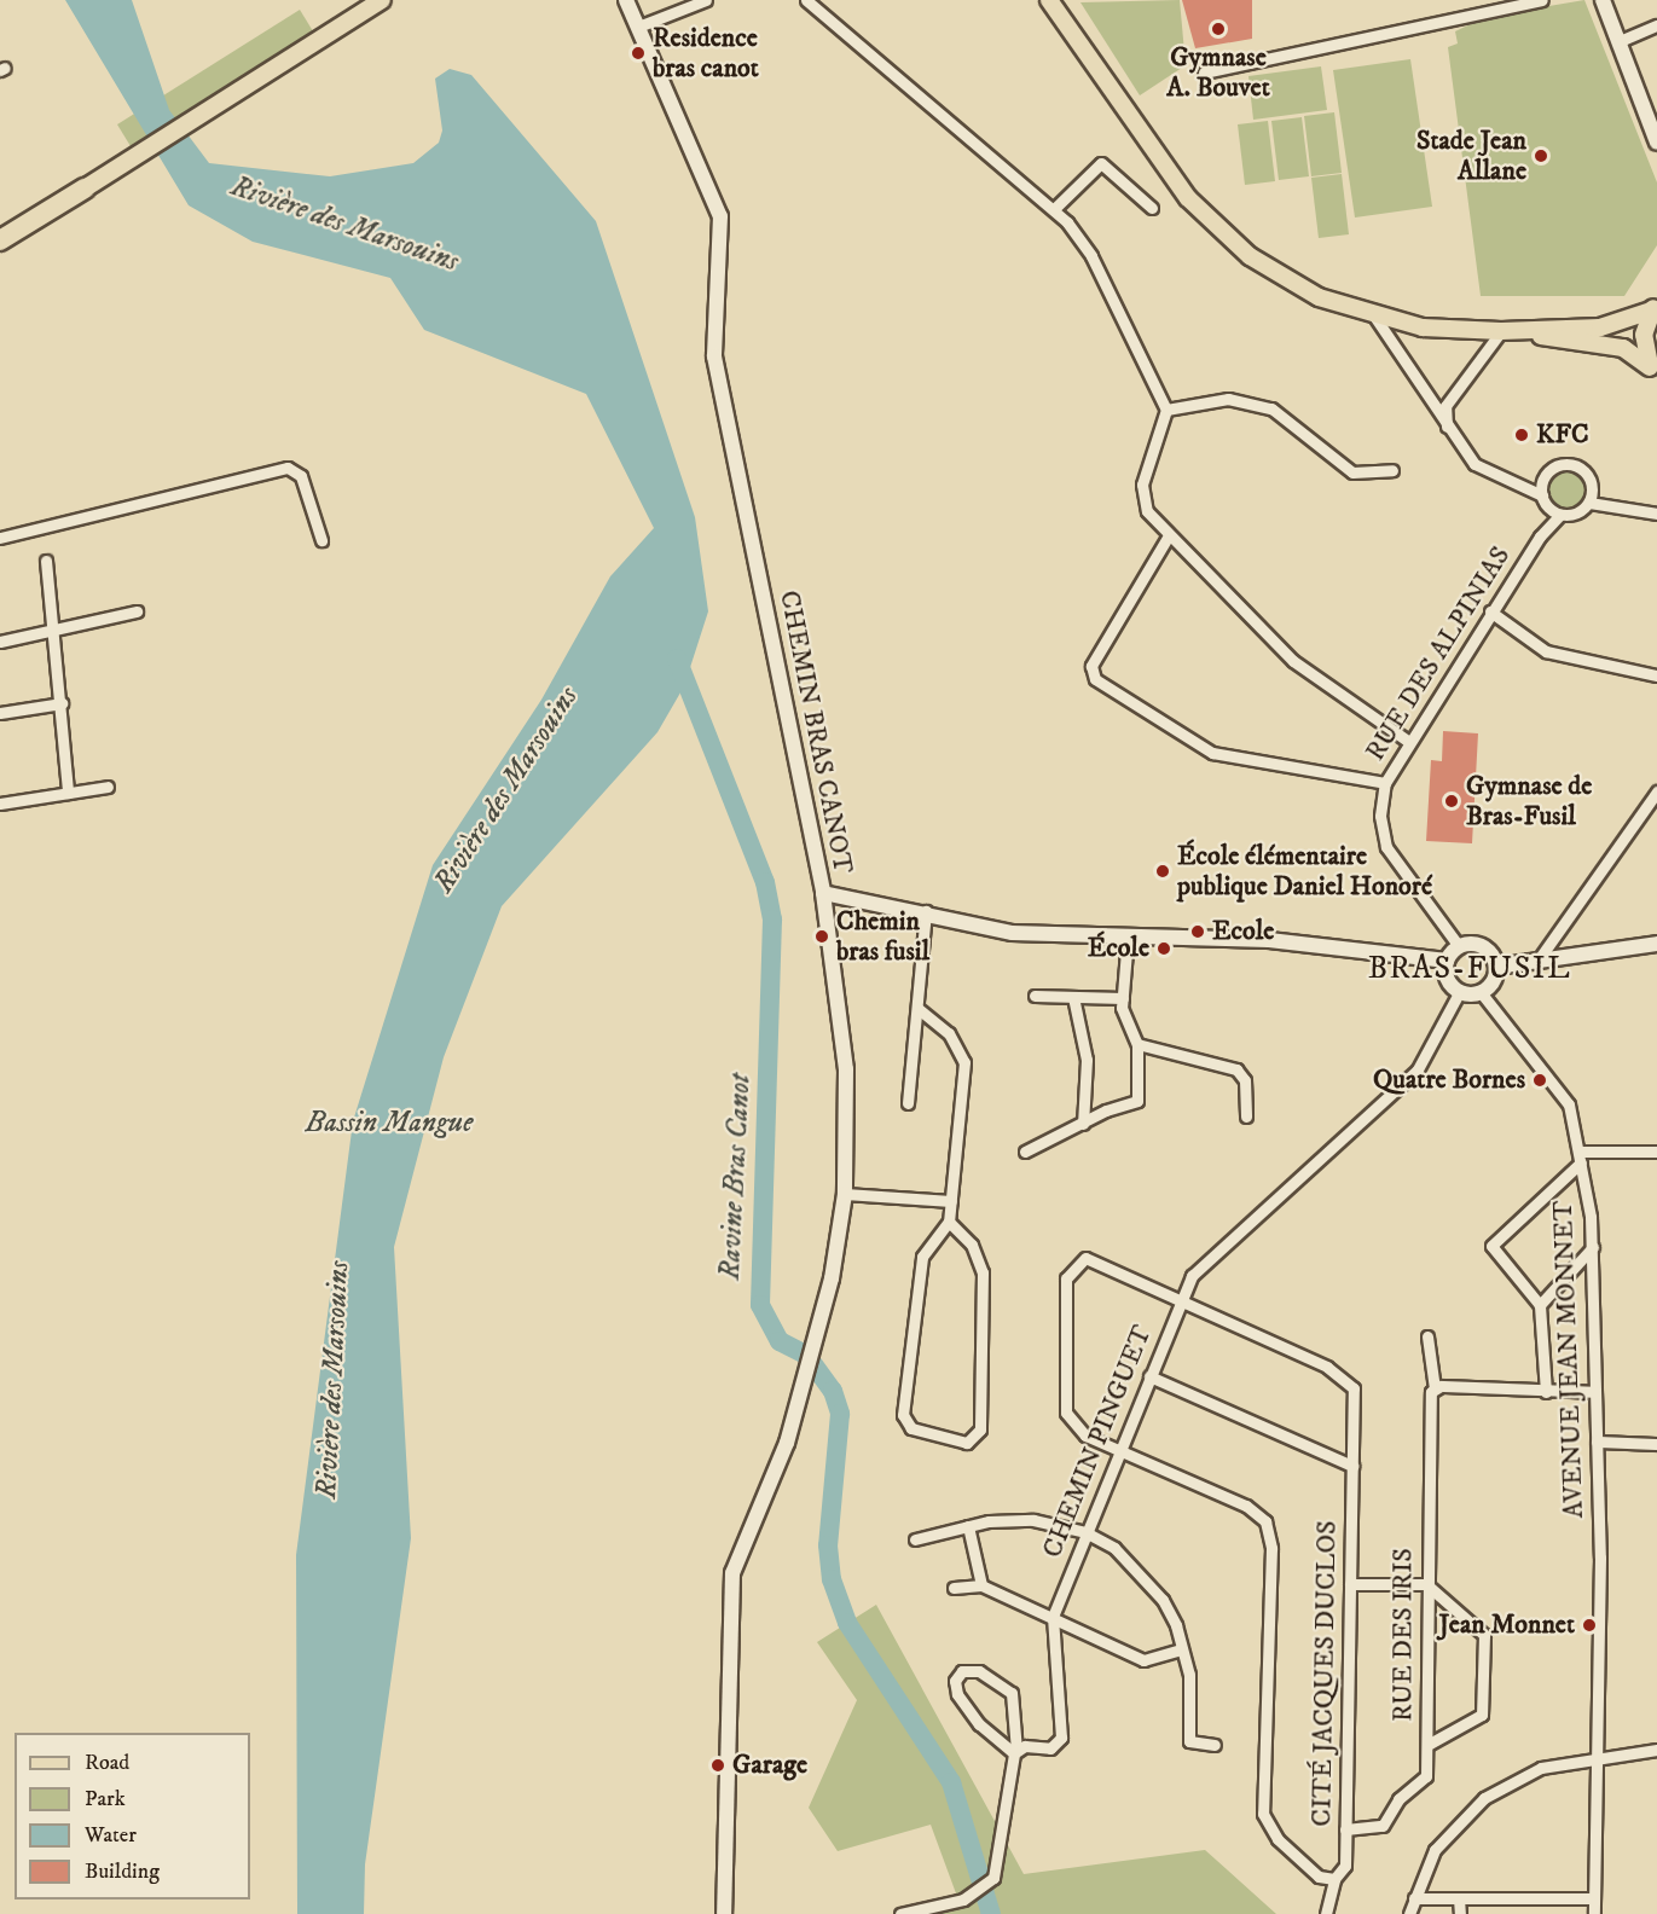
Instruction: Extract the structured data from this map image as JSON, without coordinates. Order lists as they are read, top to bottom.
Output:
{
  "streets": {
    "street": [
      "RUE DES ALPINIAS",
      "CHEMIN BRAS CANOT",
      "AVENUE JEAN MONNET",
      "CHEMIN PINGUET",
      "RUE DES IRIS",
      "CITÉ JACQUES DUCLOS"
    ]
  },
  "crossings": [
    ["RUE DES ALPINIAS", "AVENUE JEAN MONNET"],
    ["RUE DES ALPINIAS", "CHEMIN PINGUET"],
    ["AVENUE JEAN MONNET", "CHEMIN PINGUET"],
    ["CHEMIN PINGUET", "CITÉ JACQUES DUCLOS"],
    ["RUE DES IRIS", "CITÉ JACQUES DUCLOS"]
  ],
  "districts": ["BRAS-FUSIL"],
  "water": ["Rivière des Marsouins", "Bassin Mangue", "Ravine Bras Canot"],
  "places": [
    "Gymnase A. Bouvet",
    "Residence bras canot",
    "Stade Jean Allane",
    "KFC",
    "Gymnase de Bras-Fusil",
    "École élémentaire publique Daniel Honoré",
    "Ecole",
    "Chemin bras fusil",
    "École",
    "Quatre Bornes",
    "Jean Monnet",
    "Garage"
  ],
  "legend": [
    "Road",
    "Park",
    "Water",
    "Building"
  ]
}
